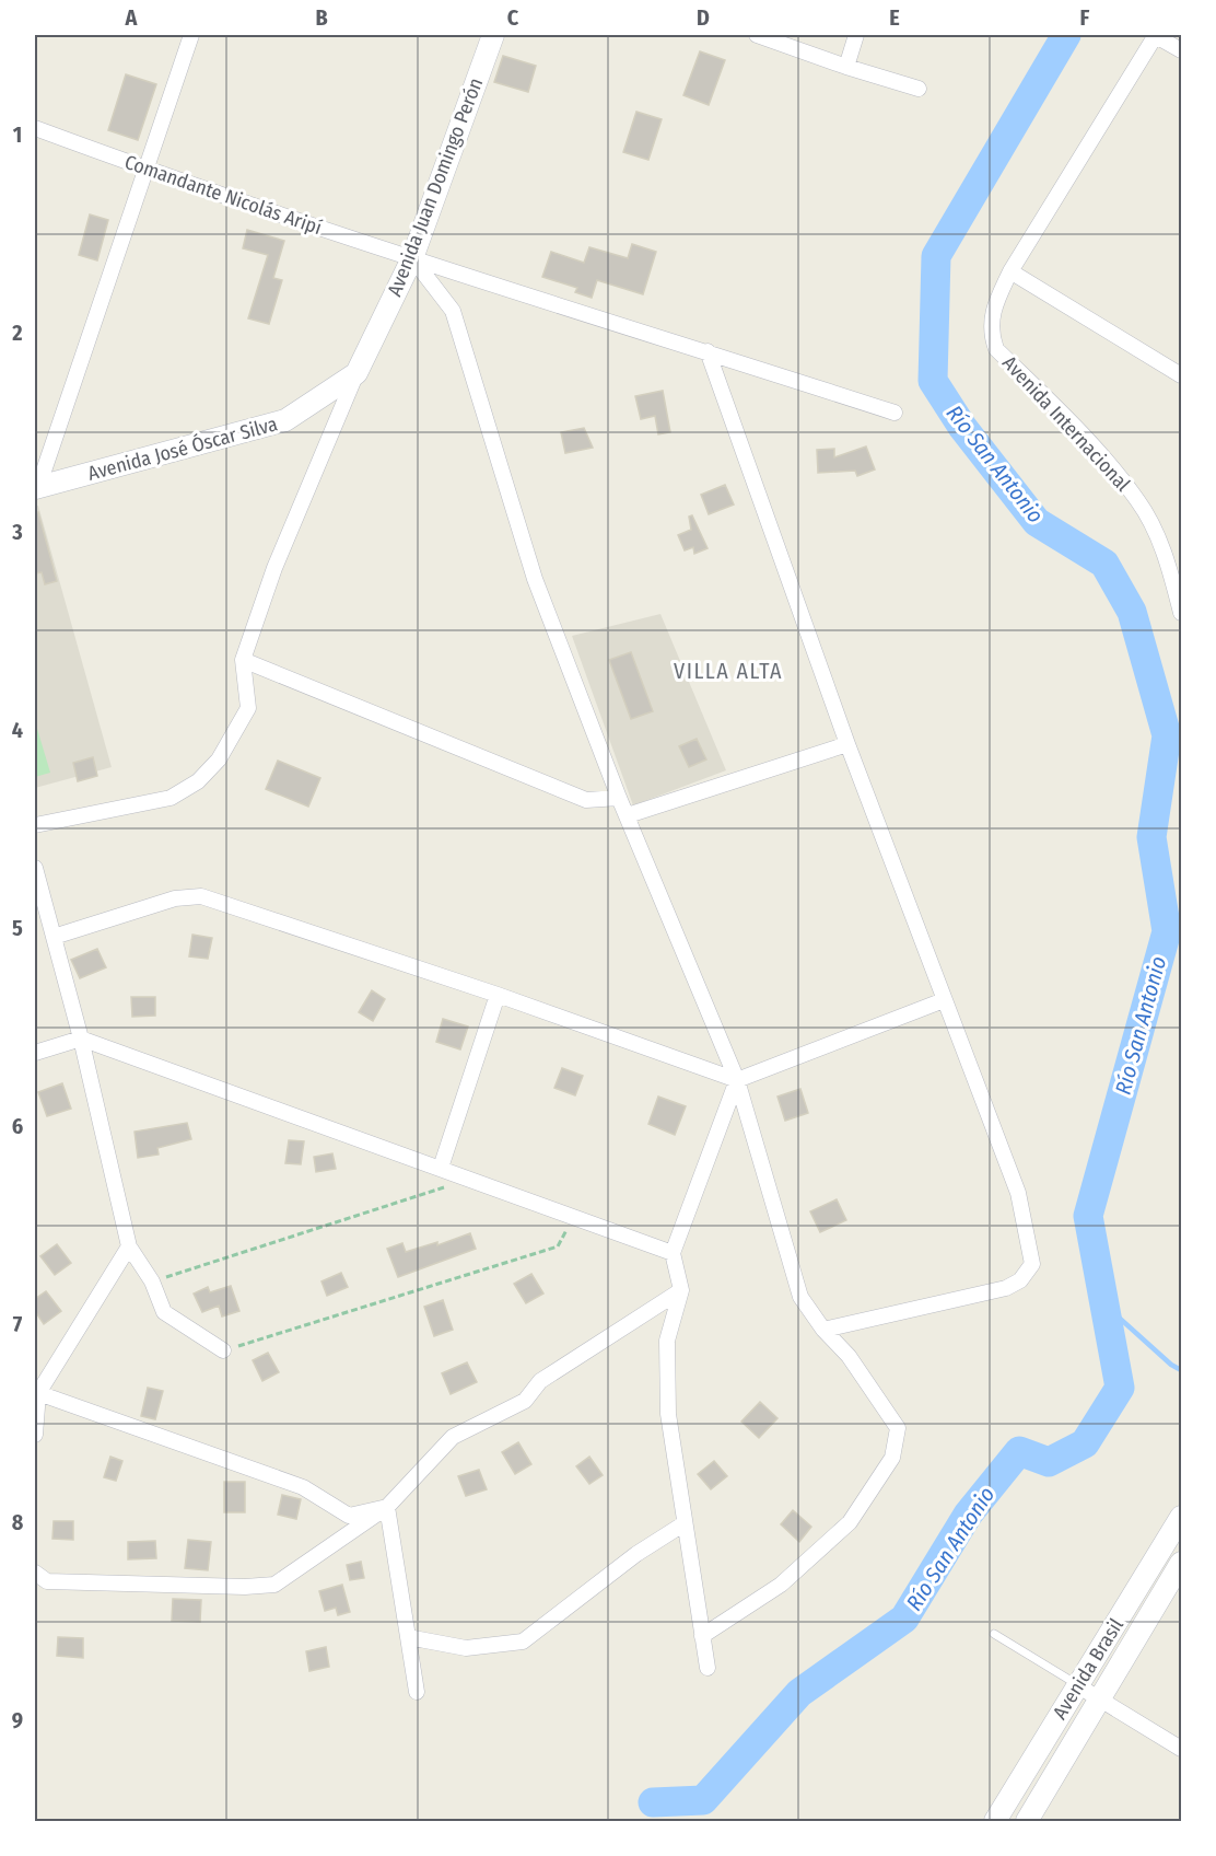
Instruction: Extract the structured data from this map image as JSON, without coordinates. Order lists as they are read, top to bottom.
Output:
{
  "streets": {
    "main road": ["Avenida Juan Domingo Perón", "Avenida José Óscar Silva", "Avenida Brasil"],
    "street": ["Comandante Nicolás Aripí", "Avenida Internacional"]
  },
  "crossings": [
    ["Avenida Juan Domingo Perón", "Comandante Nicolás Aripí"],
    ["Avenida Juan Domingo Perón", "Avenida José Óscar Silva"]
  ],
  "districts": ["VILLA ALTA"],
  "water": ["Río San Antonio"],
  "grid": {
    "columns": [
      "A",
      "B",
      "C",
      "D",
      "E",
      "F"
    ],
    "rows": [
      "1",
      "2",
      "3",
      "4",
      "5",
      "6",
      "7",
      "8",
      "9"
    ]
  }
}
